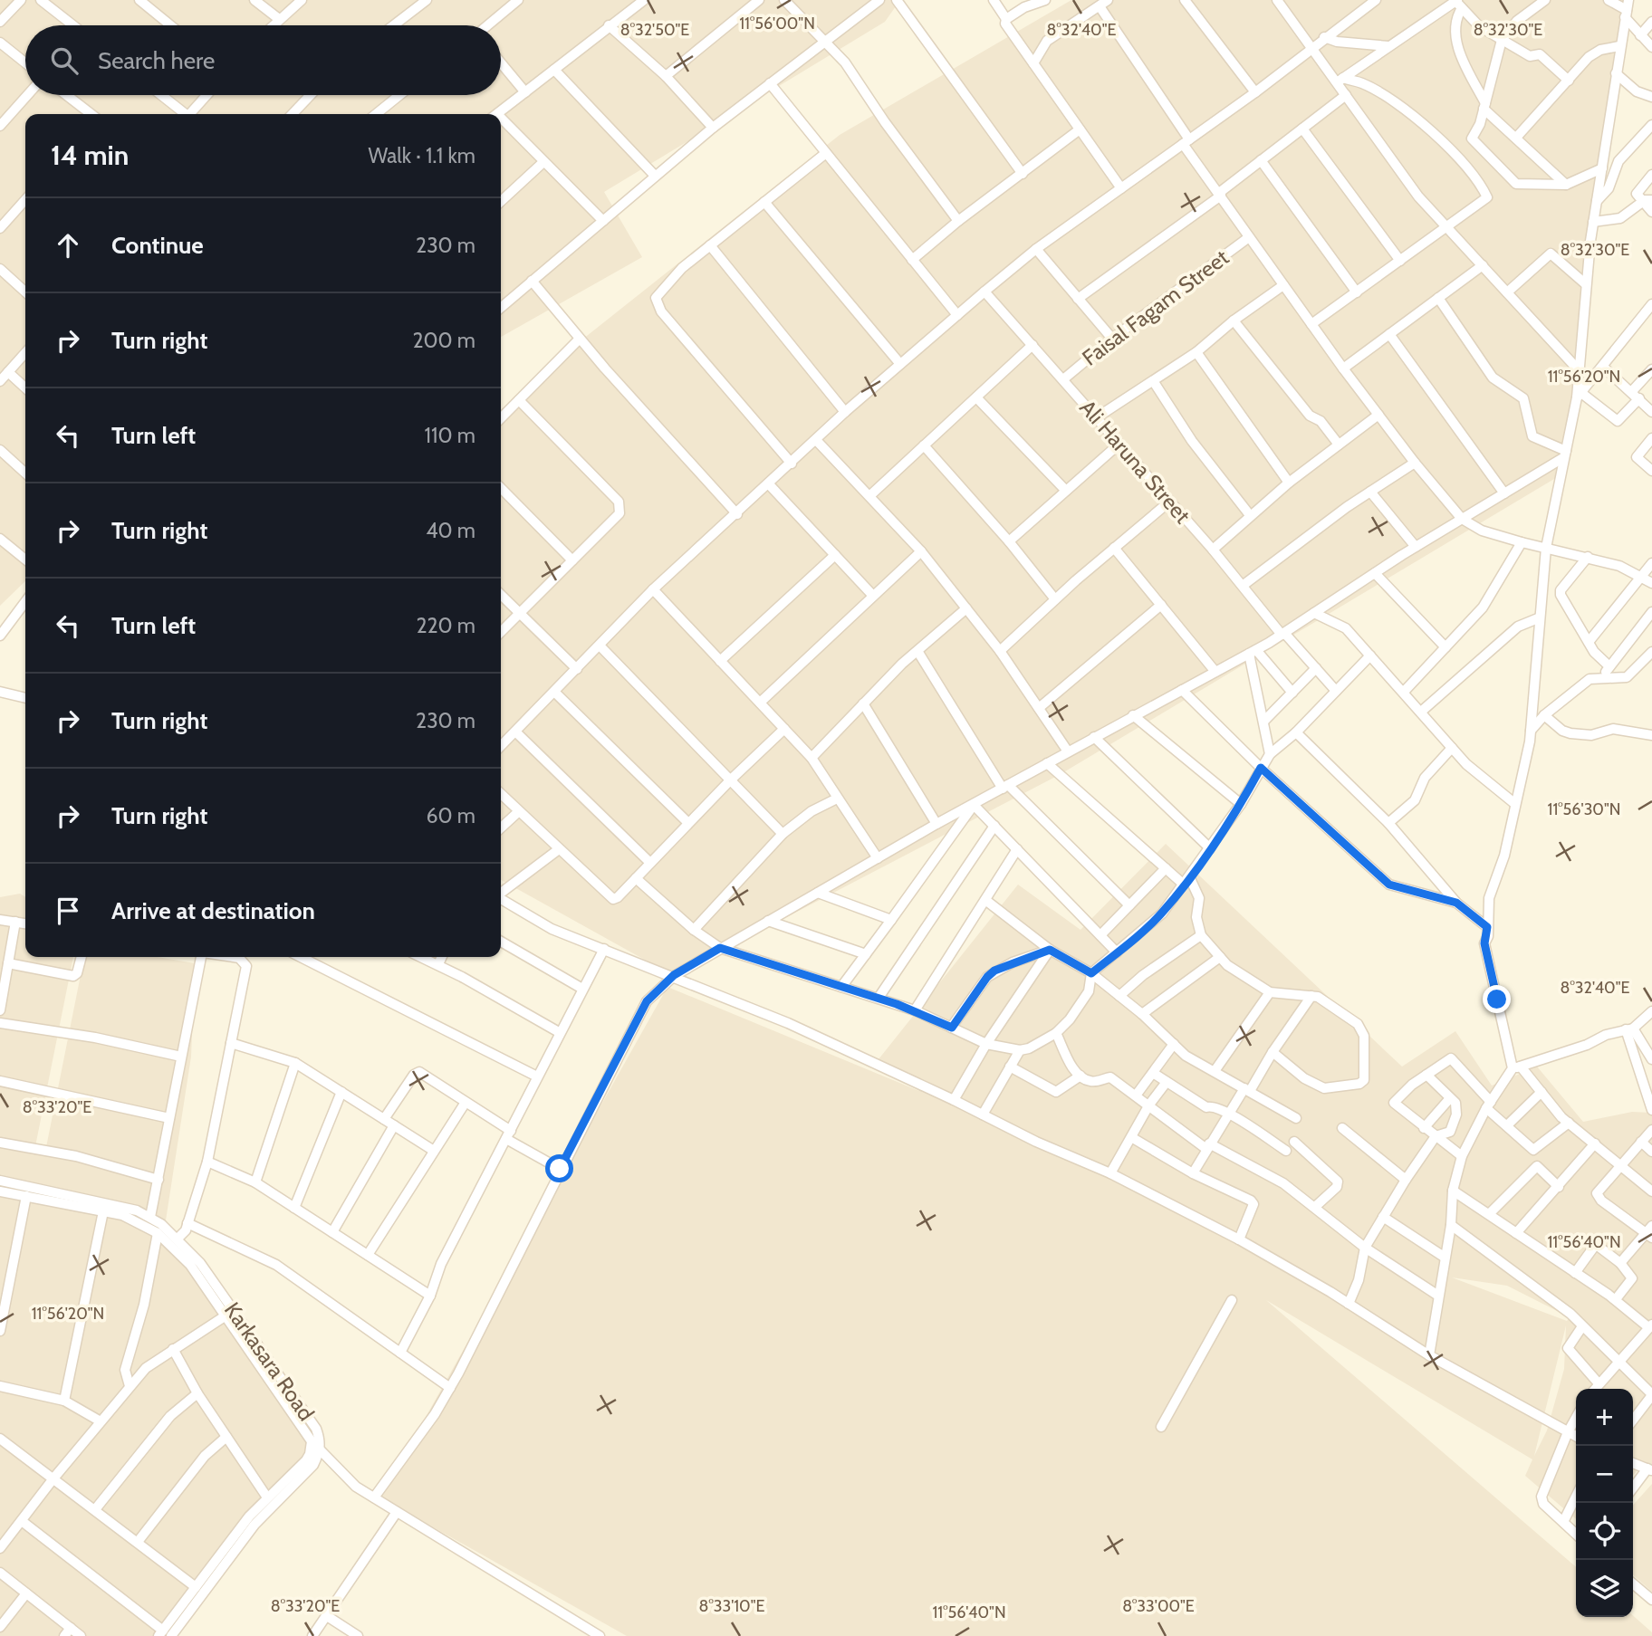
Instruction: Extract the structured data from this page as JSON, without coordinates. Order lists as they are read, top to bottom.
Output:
{
  "streets": {
    "street": ["Faisal Fagam Street", "Ali Haruna Street", "Karkasara Road"]
  },
  "crossings": [
    ["Faisal Fagam Street", "Ali Haruna Street"]
  ],
  "page": {
    "search": "Search here",
    "heading": ["14 min", "Walk · 1.1 km"],
    "list": [
      ["Continue", "230 m"],
      ["Turn right", "200 m"],
      ["Turn left", "110 m"],
      ["Turn right", "40 m"],
      ["Turn left", "220 m"],
      ["Turn right", "230 m"],
      ["Turn right", "60 m"],
      "Arrive at destination"
    ],
    "map_buttons": ["+", "−"]
  },
  "coordinates": [
    "11°56'00\"N",
    "8°32'40\"E",
    "8°32'30\"E",
    "8°32'50\"E",
    "11°56'20\"N",
    "11°56'30\"N",
    "8°33'20\"E",
    "11°56'40\"N",
    "8°33'10\"E",
    "8°33'00\"E"
  ]
}
